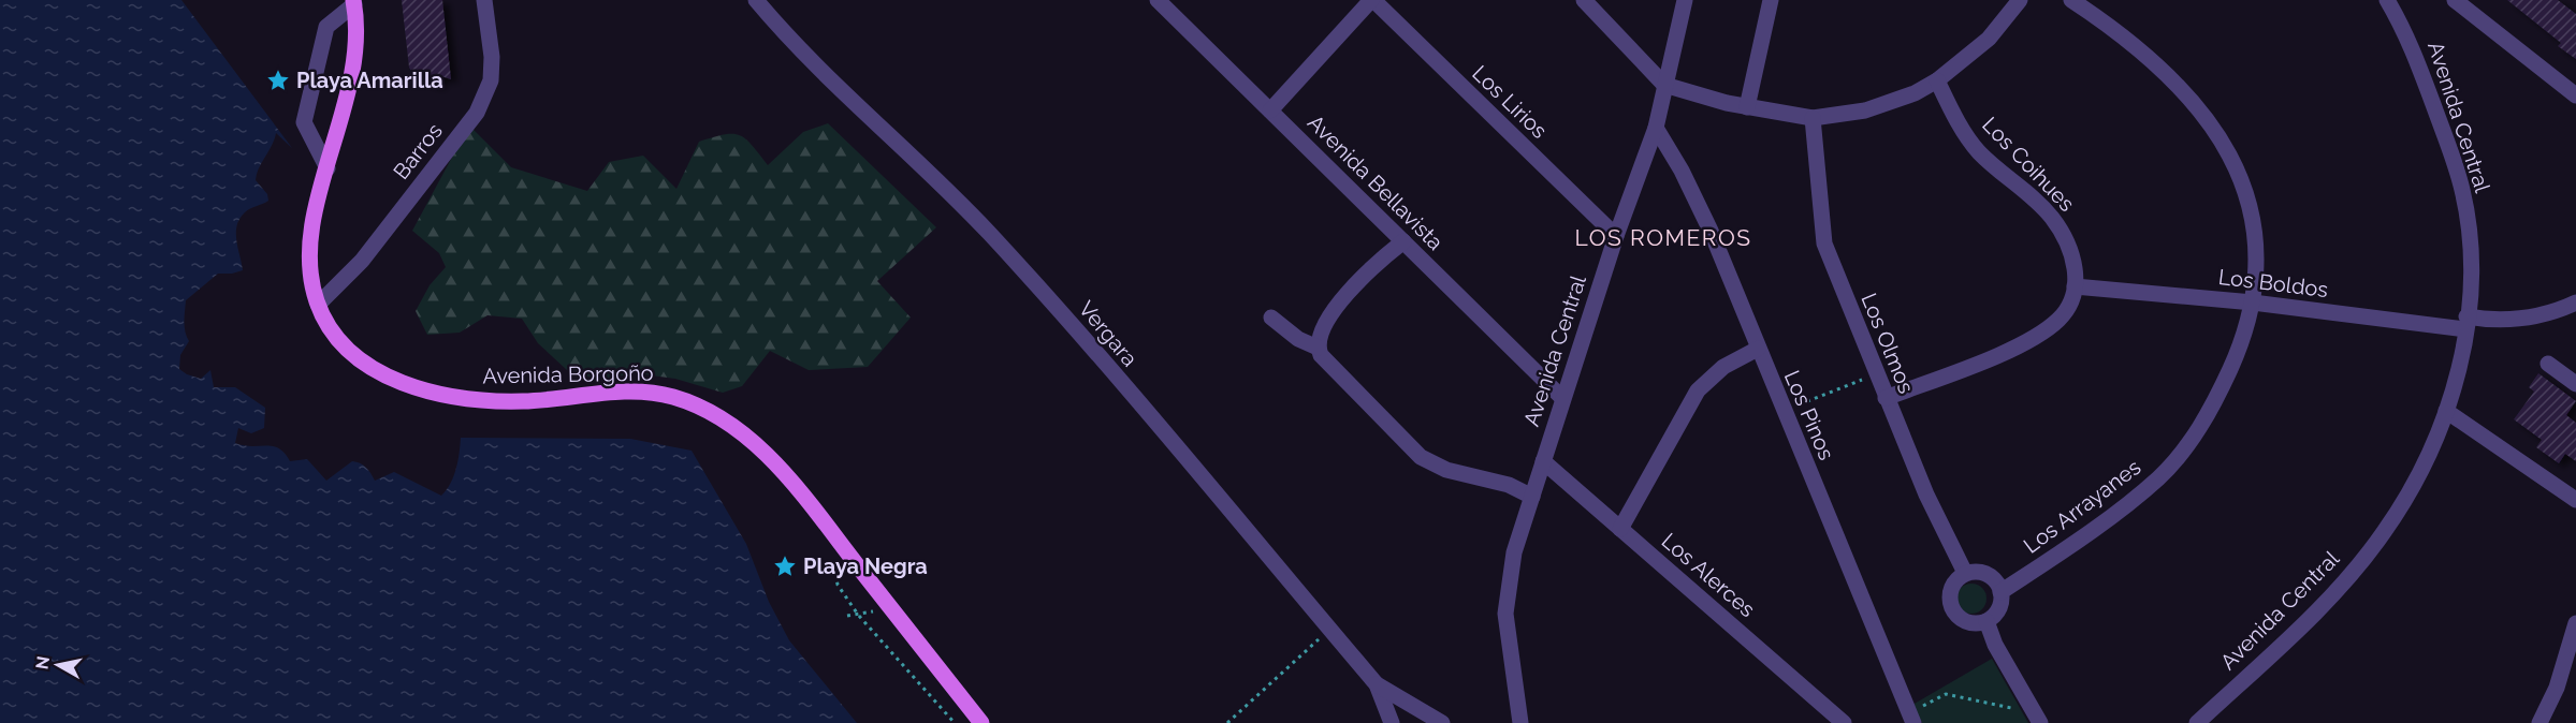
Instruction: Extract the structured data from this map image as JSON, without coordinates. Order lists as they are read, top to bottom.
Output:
{
  "streets": {
    "main road": ["Avenida Borgoño"],
    "street": [
      "Los Lirios",
      "Avenida Central",
      "Barros",
      "Los Coihues",
      "Avenida Bellavista",
      "Los Boldos",
      "Vergara",
      "Los Olmos",
      "Los Pinos",
      "Los Arrayanes",
      "Los Alerces"
    ]
  },
  "crossings": [
    ["Los Lirios", "Avenida Central"],
    ["Avenida Central", "Avenida Bellavista"],
    ["Avenida Central", "Los Boldos"],
    ["Avenida Central", "Los Pinos"],
    ["Avenida Central", "Los Alerces"],
    ["Barros", "Avenida Borgoño"],
    ["Los Coihues", "Los Boldos"],
    ["Los Boldos", "Los Arrayanes"],
    ["Los Olmos", "Los Arrayanes"]
  ],
  "districts": ["LOS ROMEROS"],
  "places": {
    "place": ["Playa Amarilla", "Playa Negra"]
  },
  "north": "left"
}
